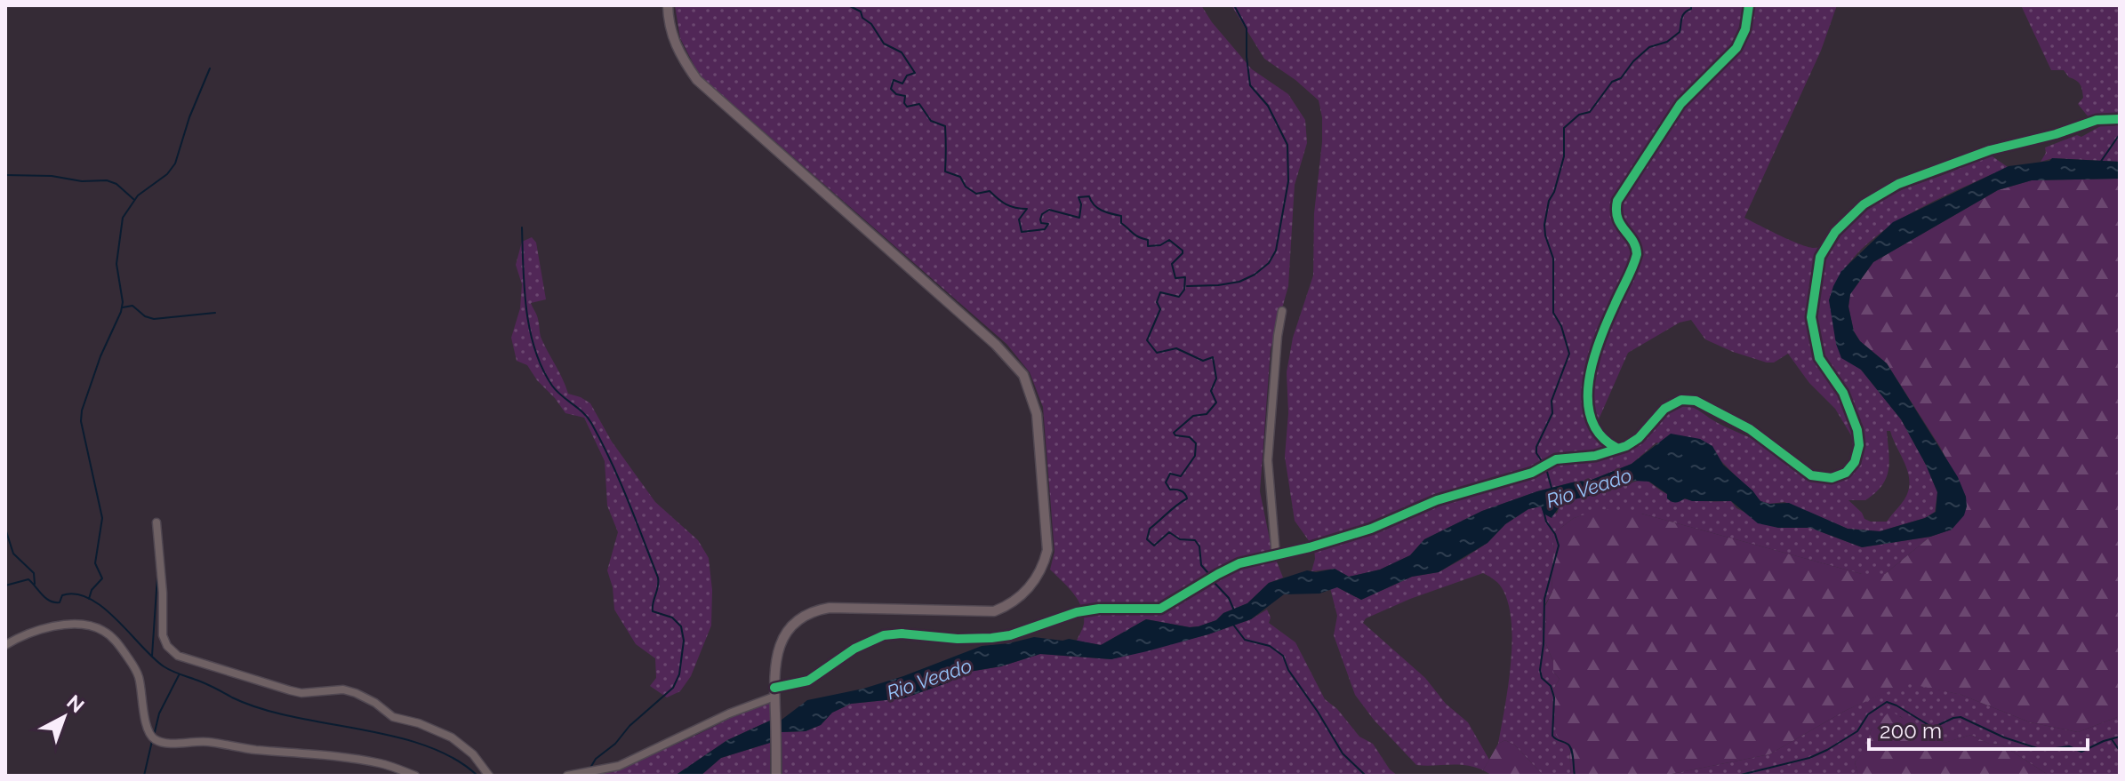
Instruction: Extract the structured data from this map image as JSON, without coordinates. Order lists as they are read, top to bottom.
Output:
{
  "water": ["Rio Veado"],
  "scale_bar": "200 m",
  "north": "top right"
}
